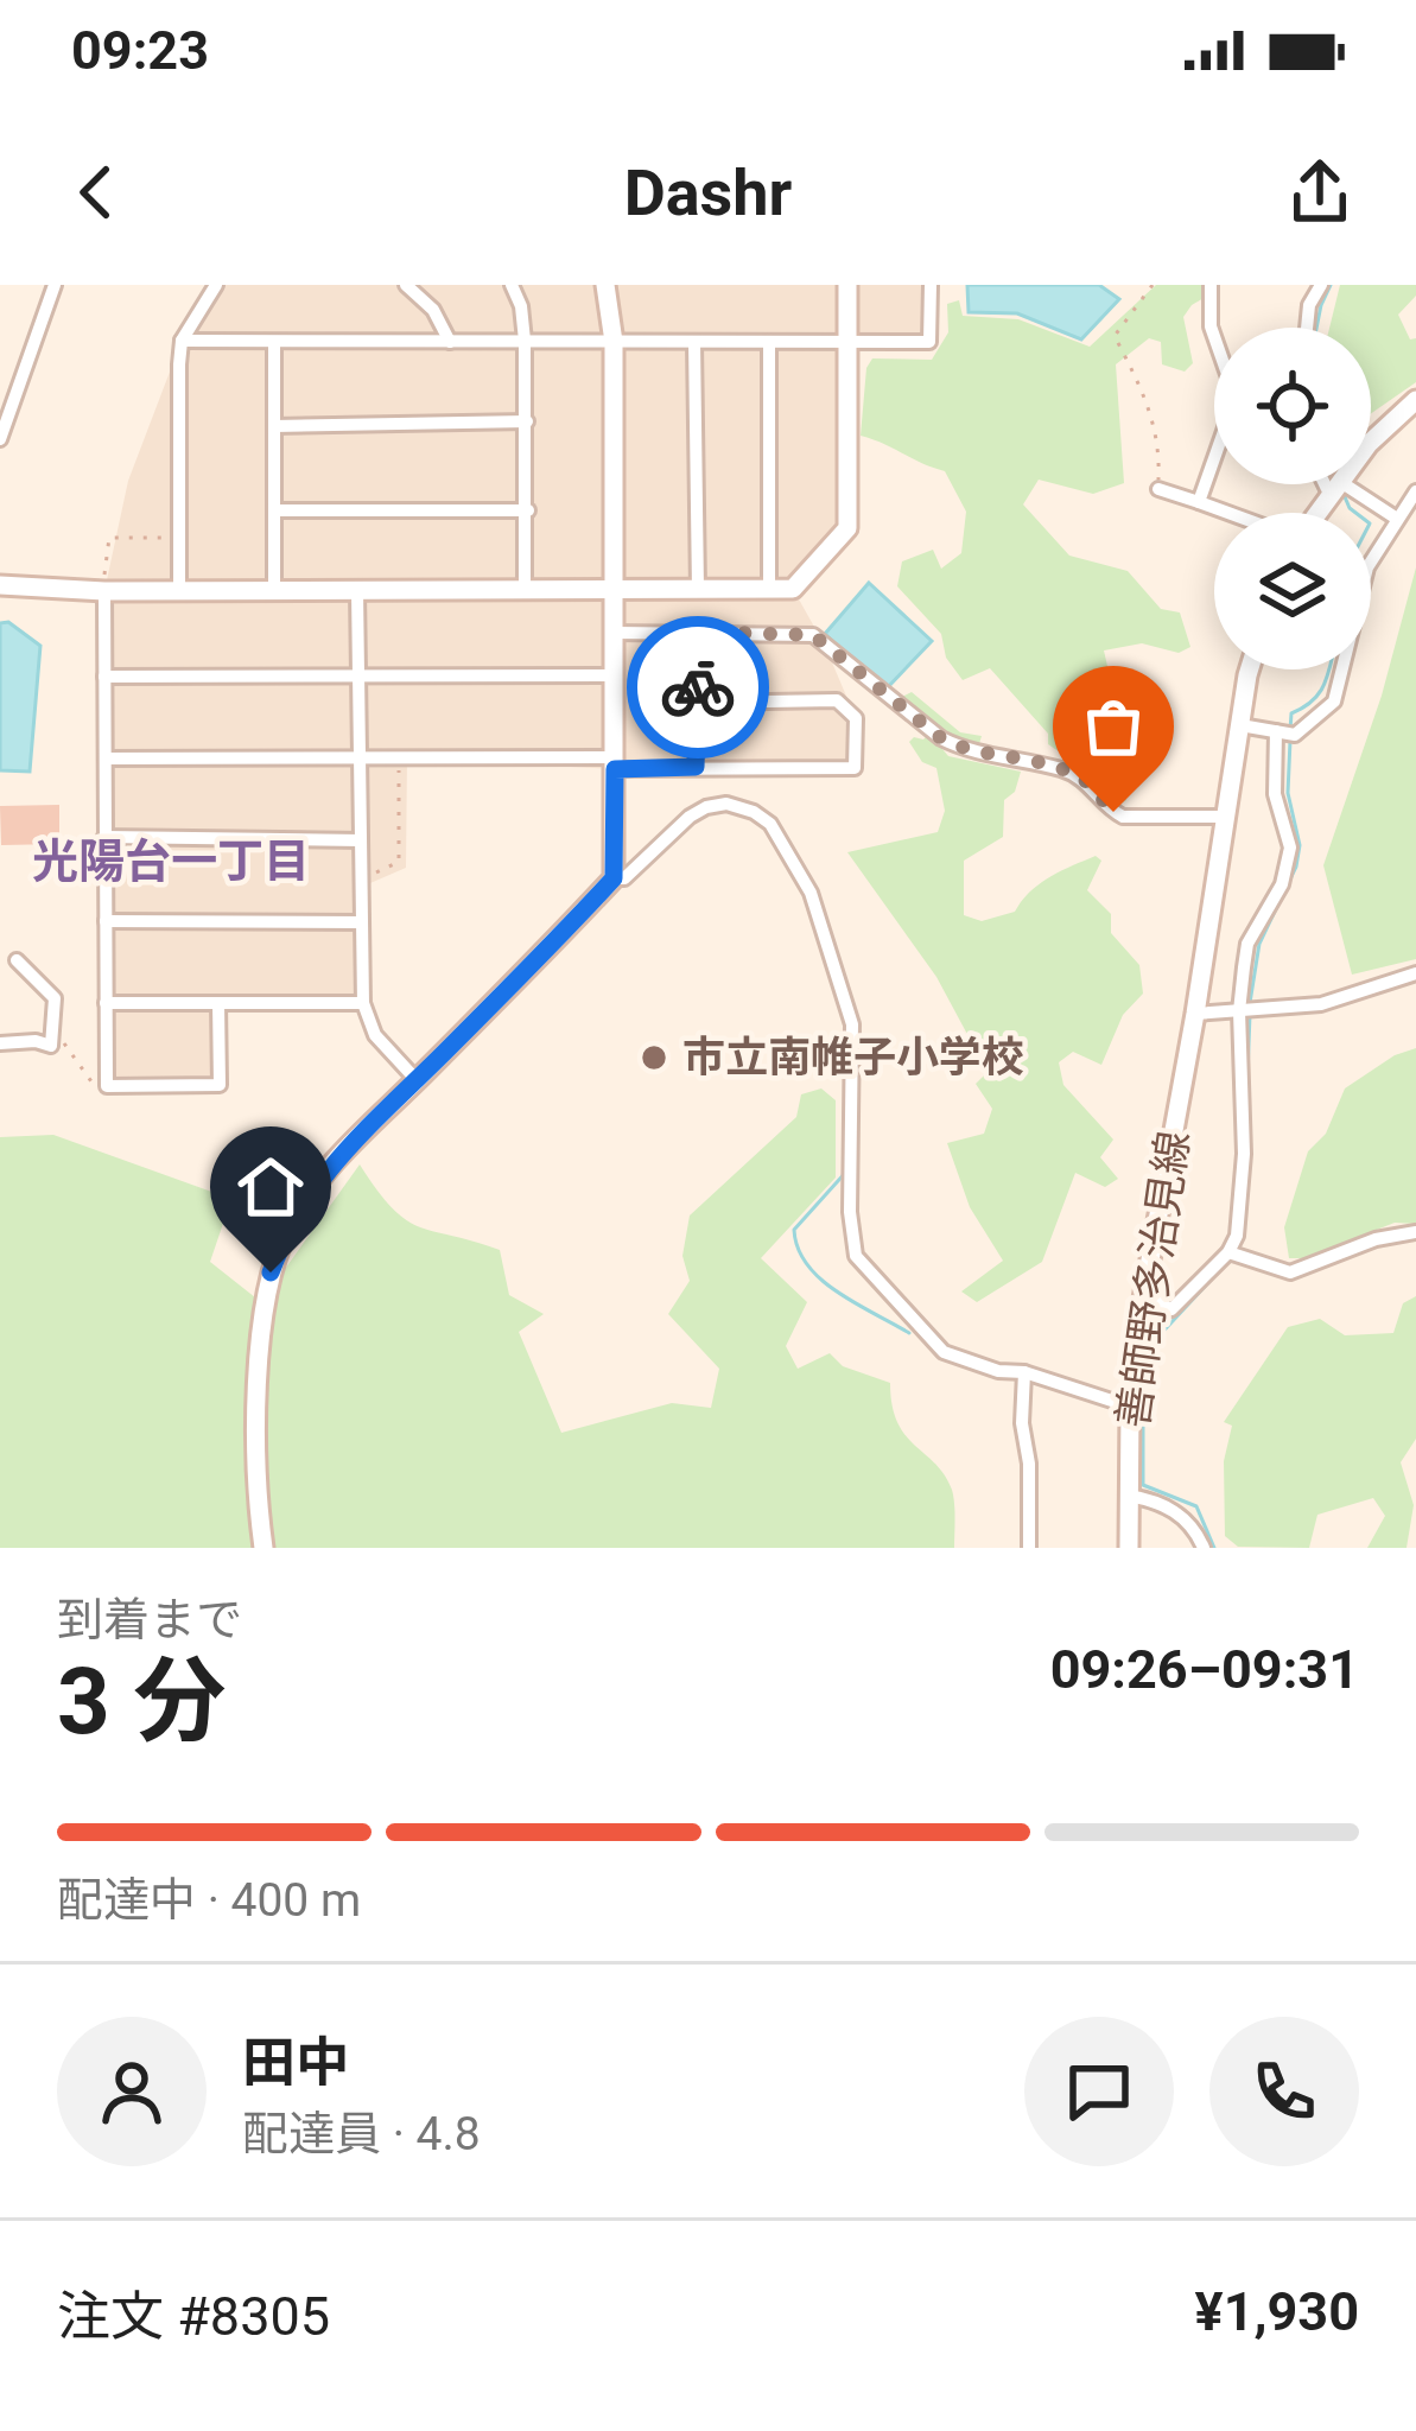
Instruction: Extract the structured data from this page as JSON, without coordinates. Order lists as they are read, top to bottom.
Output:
{
  "streets": {
    "street": ["善師野多治見線"]
  },
  "districts": ["光陽台一丁目"],
  "places": ["市立南帷子小学校"],
  "page": {
    "status": "09:23",
    "header": "Dashr",
    "heading": ["3 分", "到着まで", "09:26–09:31"],
    "panel": [
      "田中",
      "配達員 · 4.8",
      "注文 #8305",
      "¥1,930"
    ],
    "bar": "配達中 · 400 m"
  }
}
